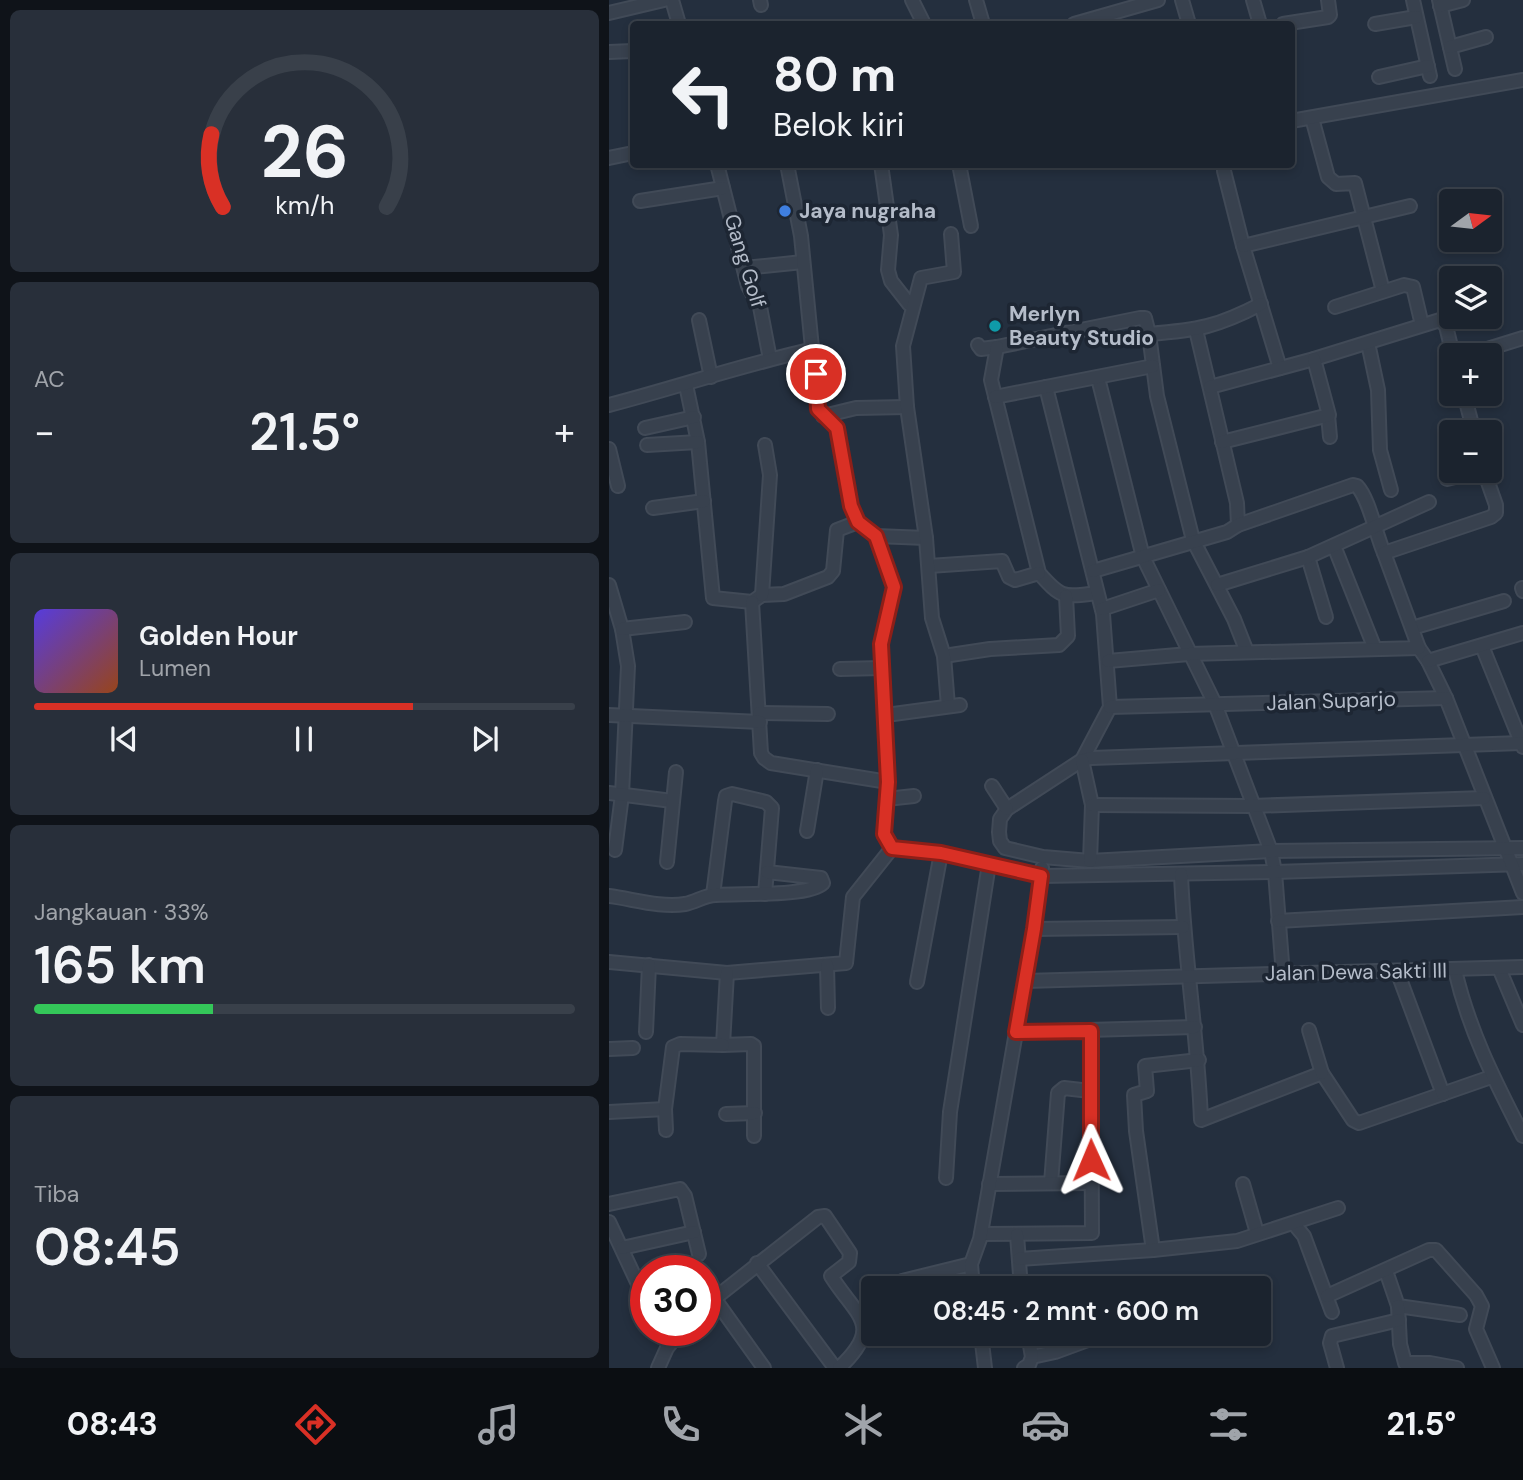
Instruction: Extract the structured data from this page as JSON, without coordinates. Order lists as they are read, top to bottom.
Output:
{
  "streets": {
    "street": ["Gang Golf", "Jalan Suparjo", "Jalan Dewa Sakti III"]
  },
  "places": ["Jaya nugraha", "Merlyn Beauty Studio"],
  "north": "right",
  "page": {
    "turn": ["80 m", "Belok kiri"],
    "map_buttons": ["+", "−"],
    "tile": [
      "AC",
      ["Jangkauan · 33%", "165 km"],
      ["Tiba", "08:45"]
    ],
    "heat": ["−", "21.5°", "+"],
    "song": ["Golden Hour", "Lumen"],
    "limit": "30",
    "trip": "08:45 · 2 mnt · 600 m",
    "tabs": ["08:43", "21.5°"],
    "gauge": ["26", "km/h"]
  }
}
